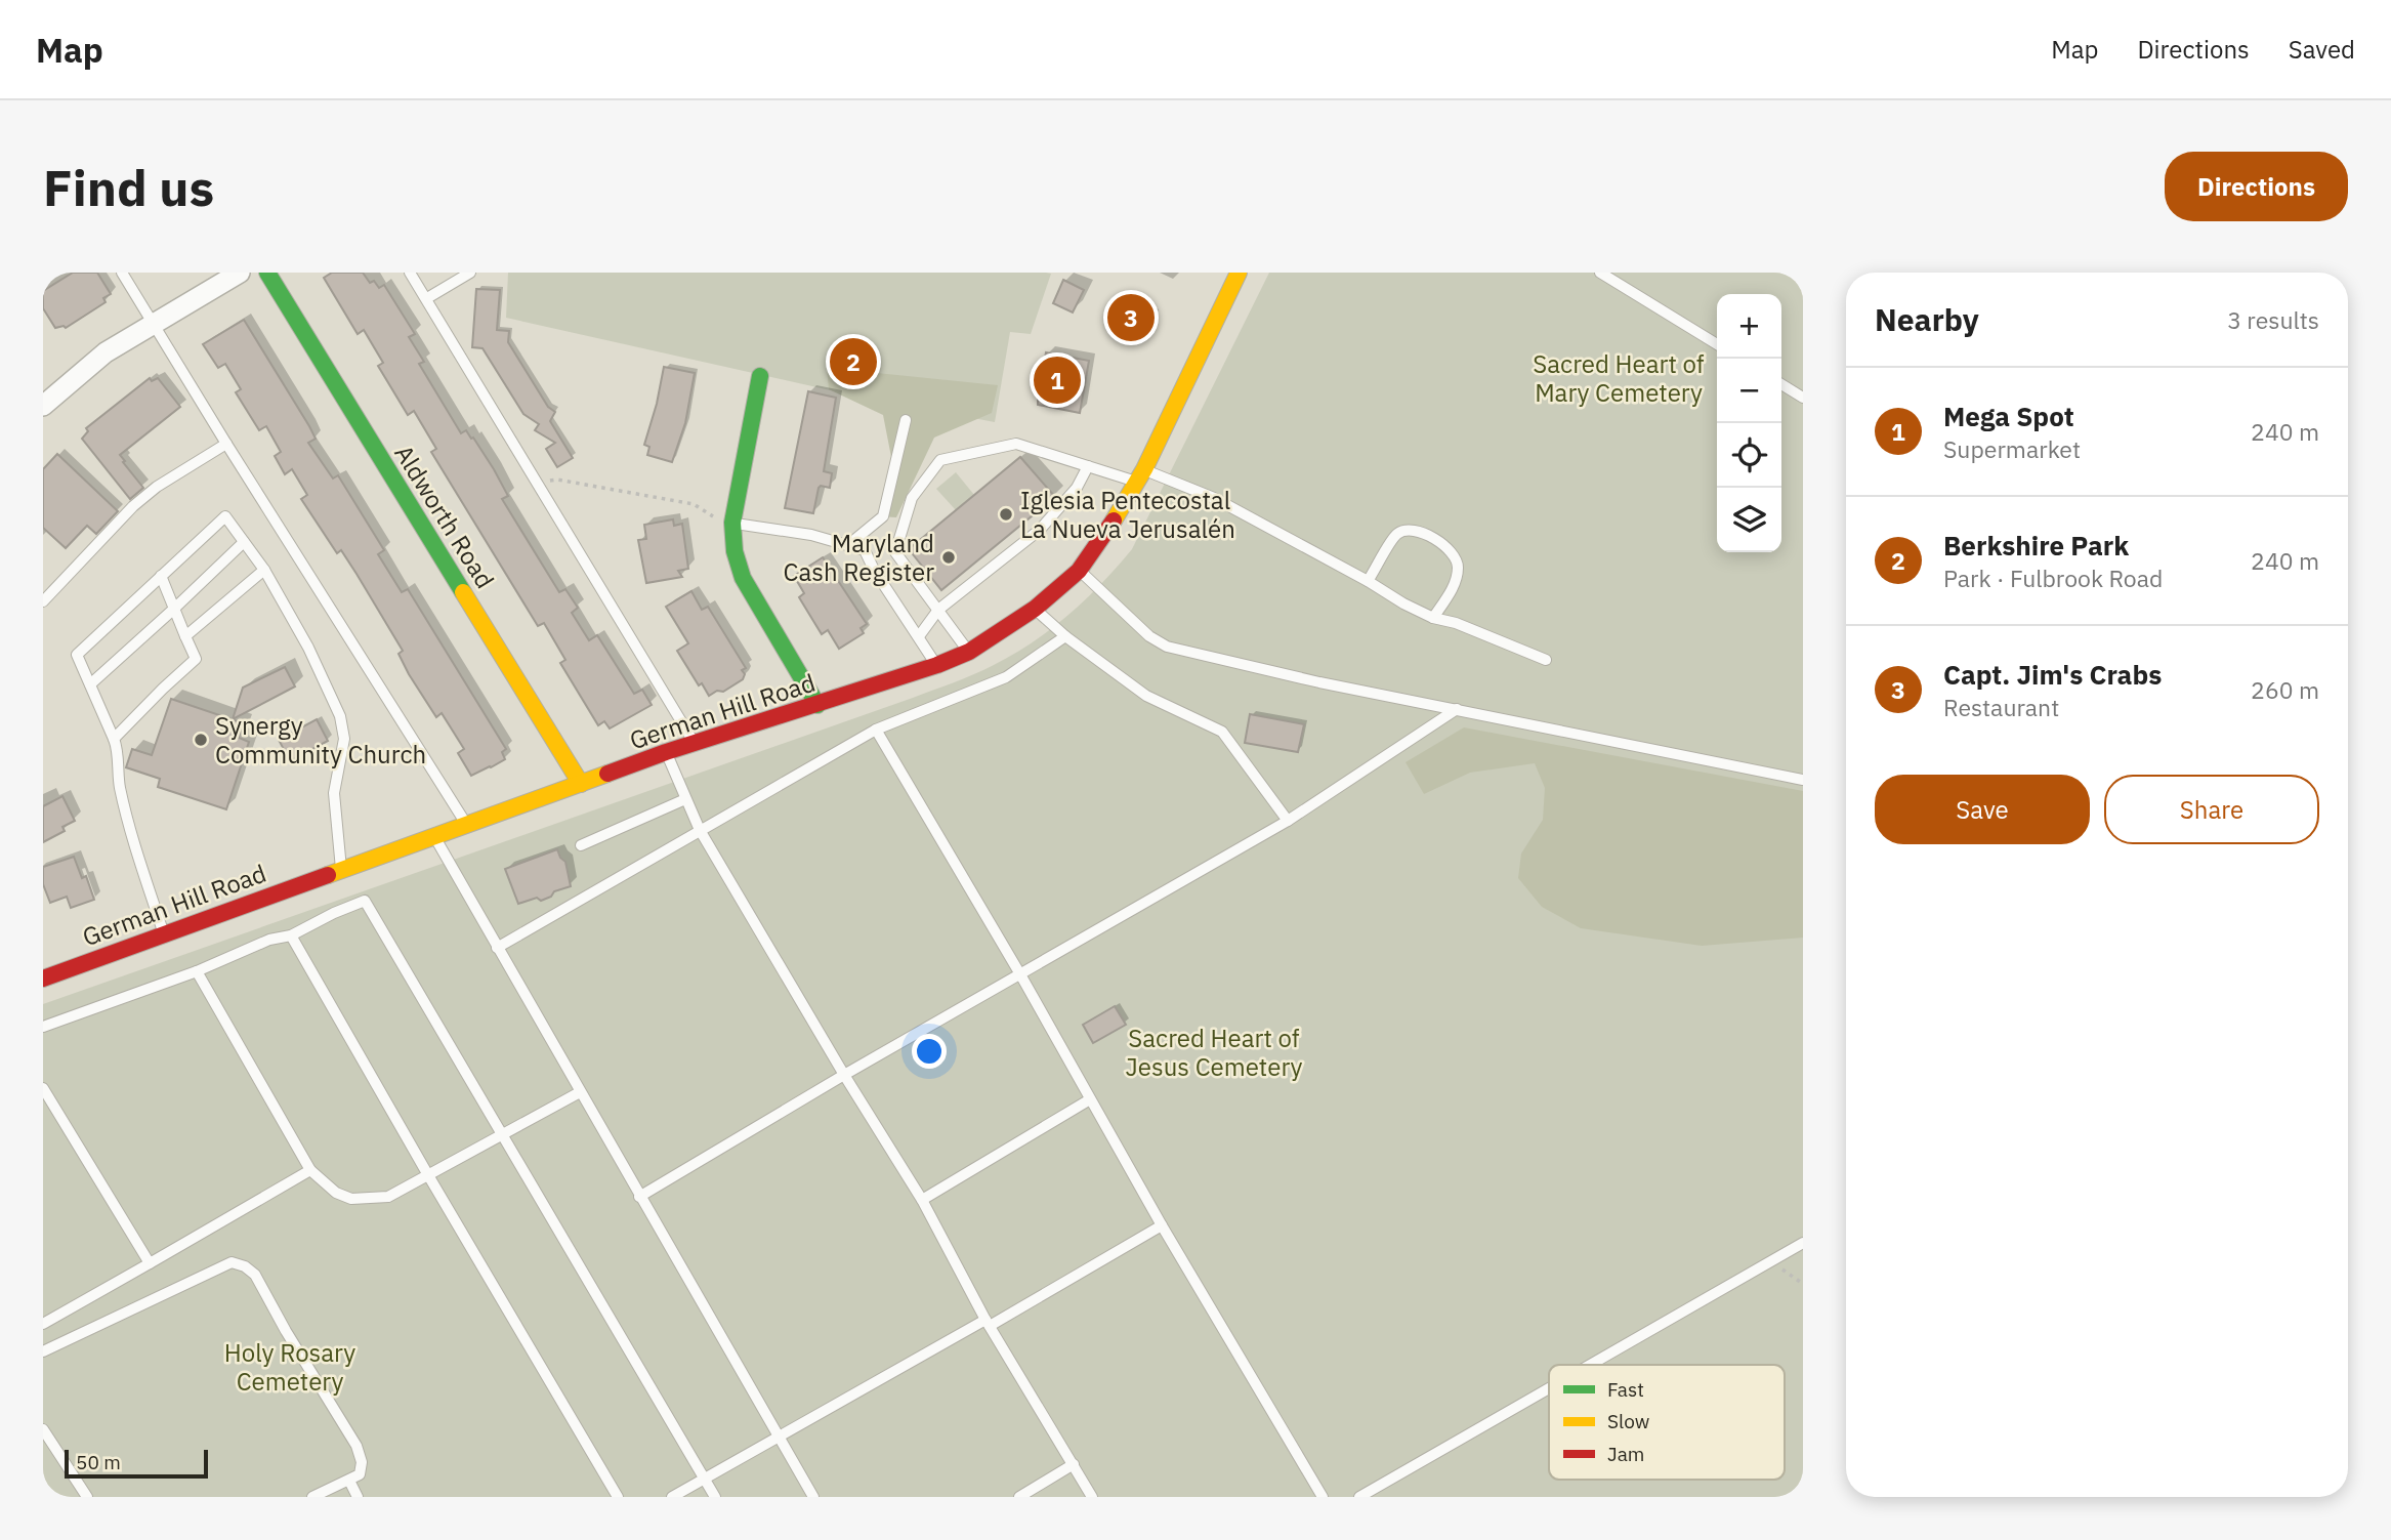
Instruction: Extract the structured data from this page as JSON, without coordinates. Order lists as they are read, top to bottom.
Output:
{
  "streets": {
    "street": ["Aldworth Road", "German Hill Road"]
  },
  "crossings": [
    ["Aldworth Road", "German Hill Road"]
  ],
  "parks": ["Sacred Heart of Mary Cemetery", "Sacred Heart of Jesus Cemetery", "Holy Rosary Cemetery"],
  "places": ["Iglesia Pentecostal La Nueva Jerusalén", "Maryland Cash Register", "Synergy Community Church"],
  "legend": ["Fast", "Slow", "Jam"],
  "scale_bar": "50 m",
  "page": {
    "header": "Map",
    "nav": ["Map", "Directions", "Saved"],
    "buttons": [
      "Directions",
      ["Save", "Share"]
    ],
    "title": "Find us",
    "heading": ["Nearby", "3 results"],
    "pins": ["3", "2", "1"],
    "map_buttons": ["+", "−"],
    "list": [
      {
        "mark": "1",
        "name": "Mega Spot",
        "note": "Supermarket",
        "value": "240 m"
      },
      {
        "mark": "2",
        "name": "Berkshire Park",
        "note": "Park · Fulbrook Road",
        "value": "240 m"
      },
      {
        "mark": "3",
        "name": "Capt. Jim's Crabs",
        "note": "Restaurant",
        "value": "260 m"
      }
    ],
    "scale": "50 m"
  }
}
